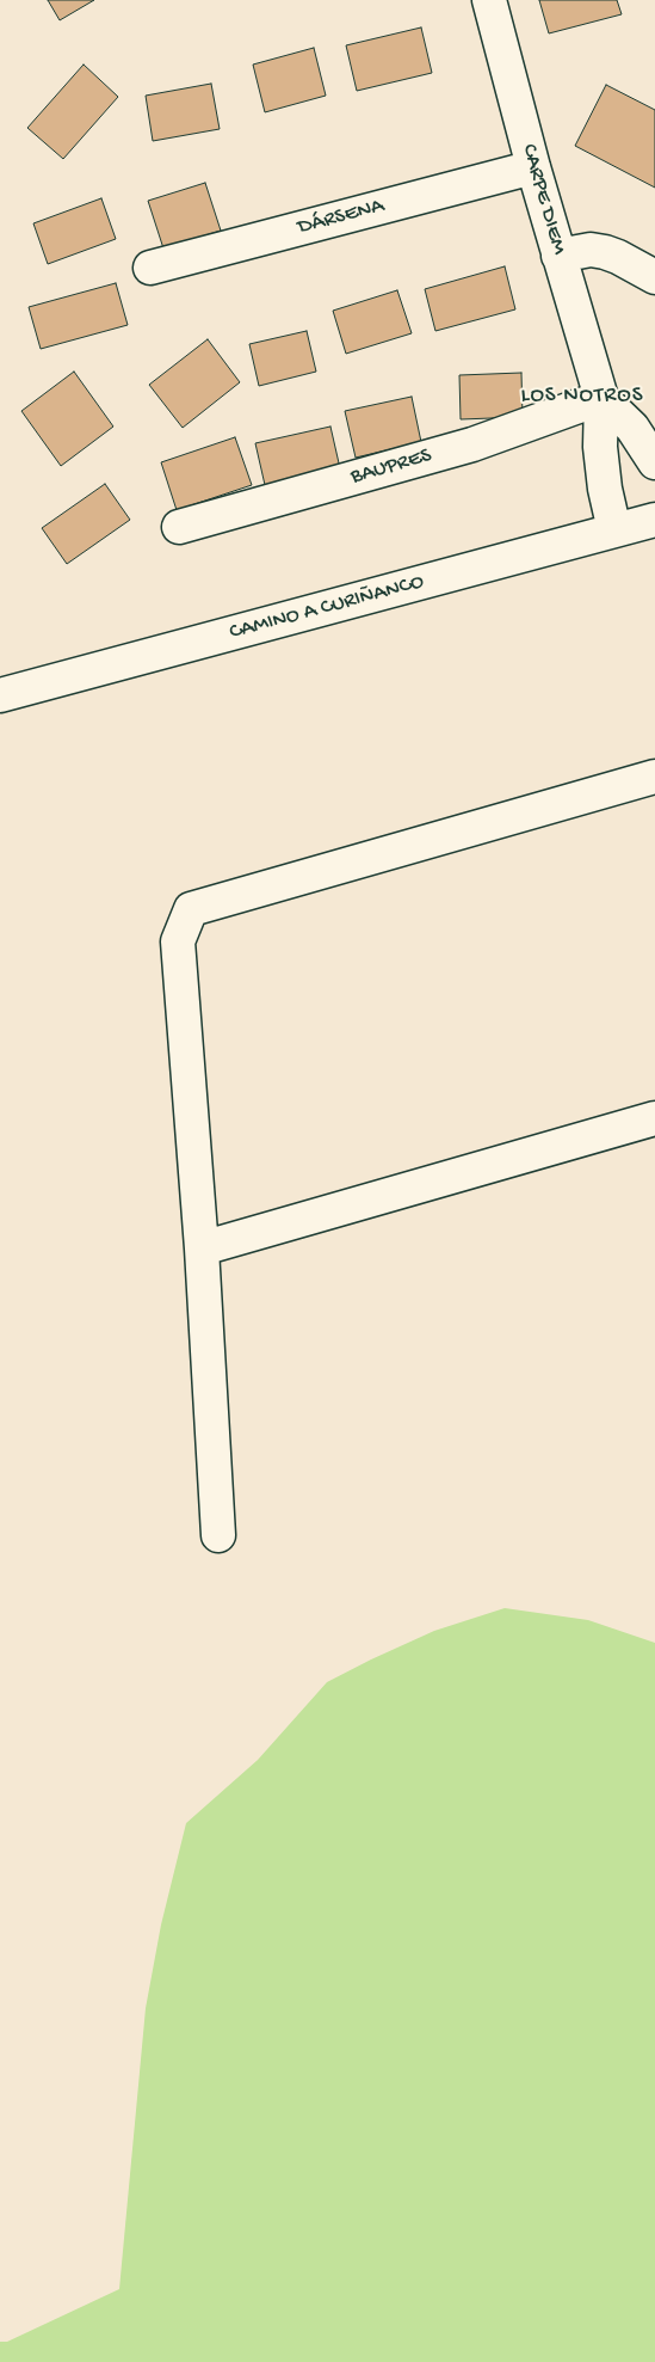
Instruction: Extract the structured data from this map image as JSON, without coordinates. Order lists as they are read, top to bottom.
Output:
{
  "streets": {
    "street": [
      "CARPE DIEM",
      "DÁRSENA",
      "BAUPRES",
      "CAMINO A CURIÑANCO"
    ]
  },
  "crossings": [
    ["CARPE DIEM", "DÁRSENA"],
    ["CARPE DIEM", "BAUPRES"],
    ["CARPE DIEM", "CAMINO A CURIÑANCO"]
  ],
  "districts": ["LOS NOTROS"]
}
